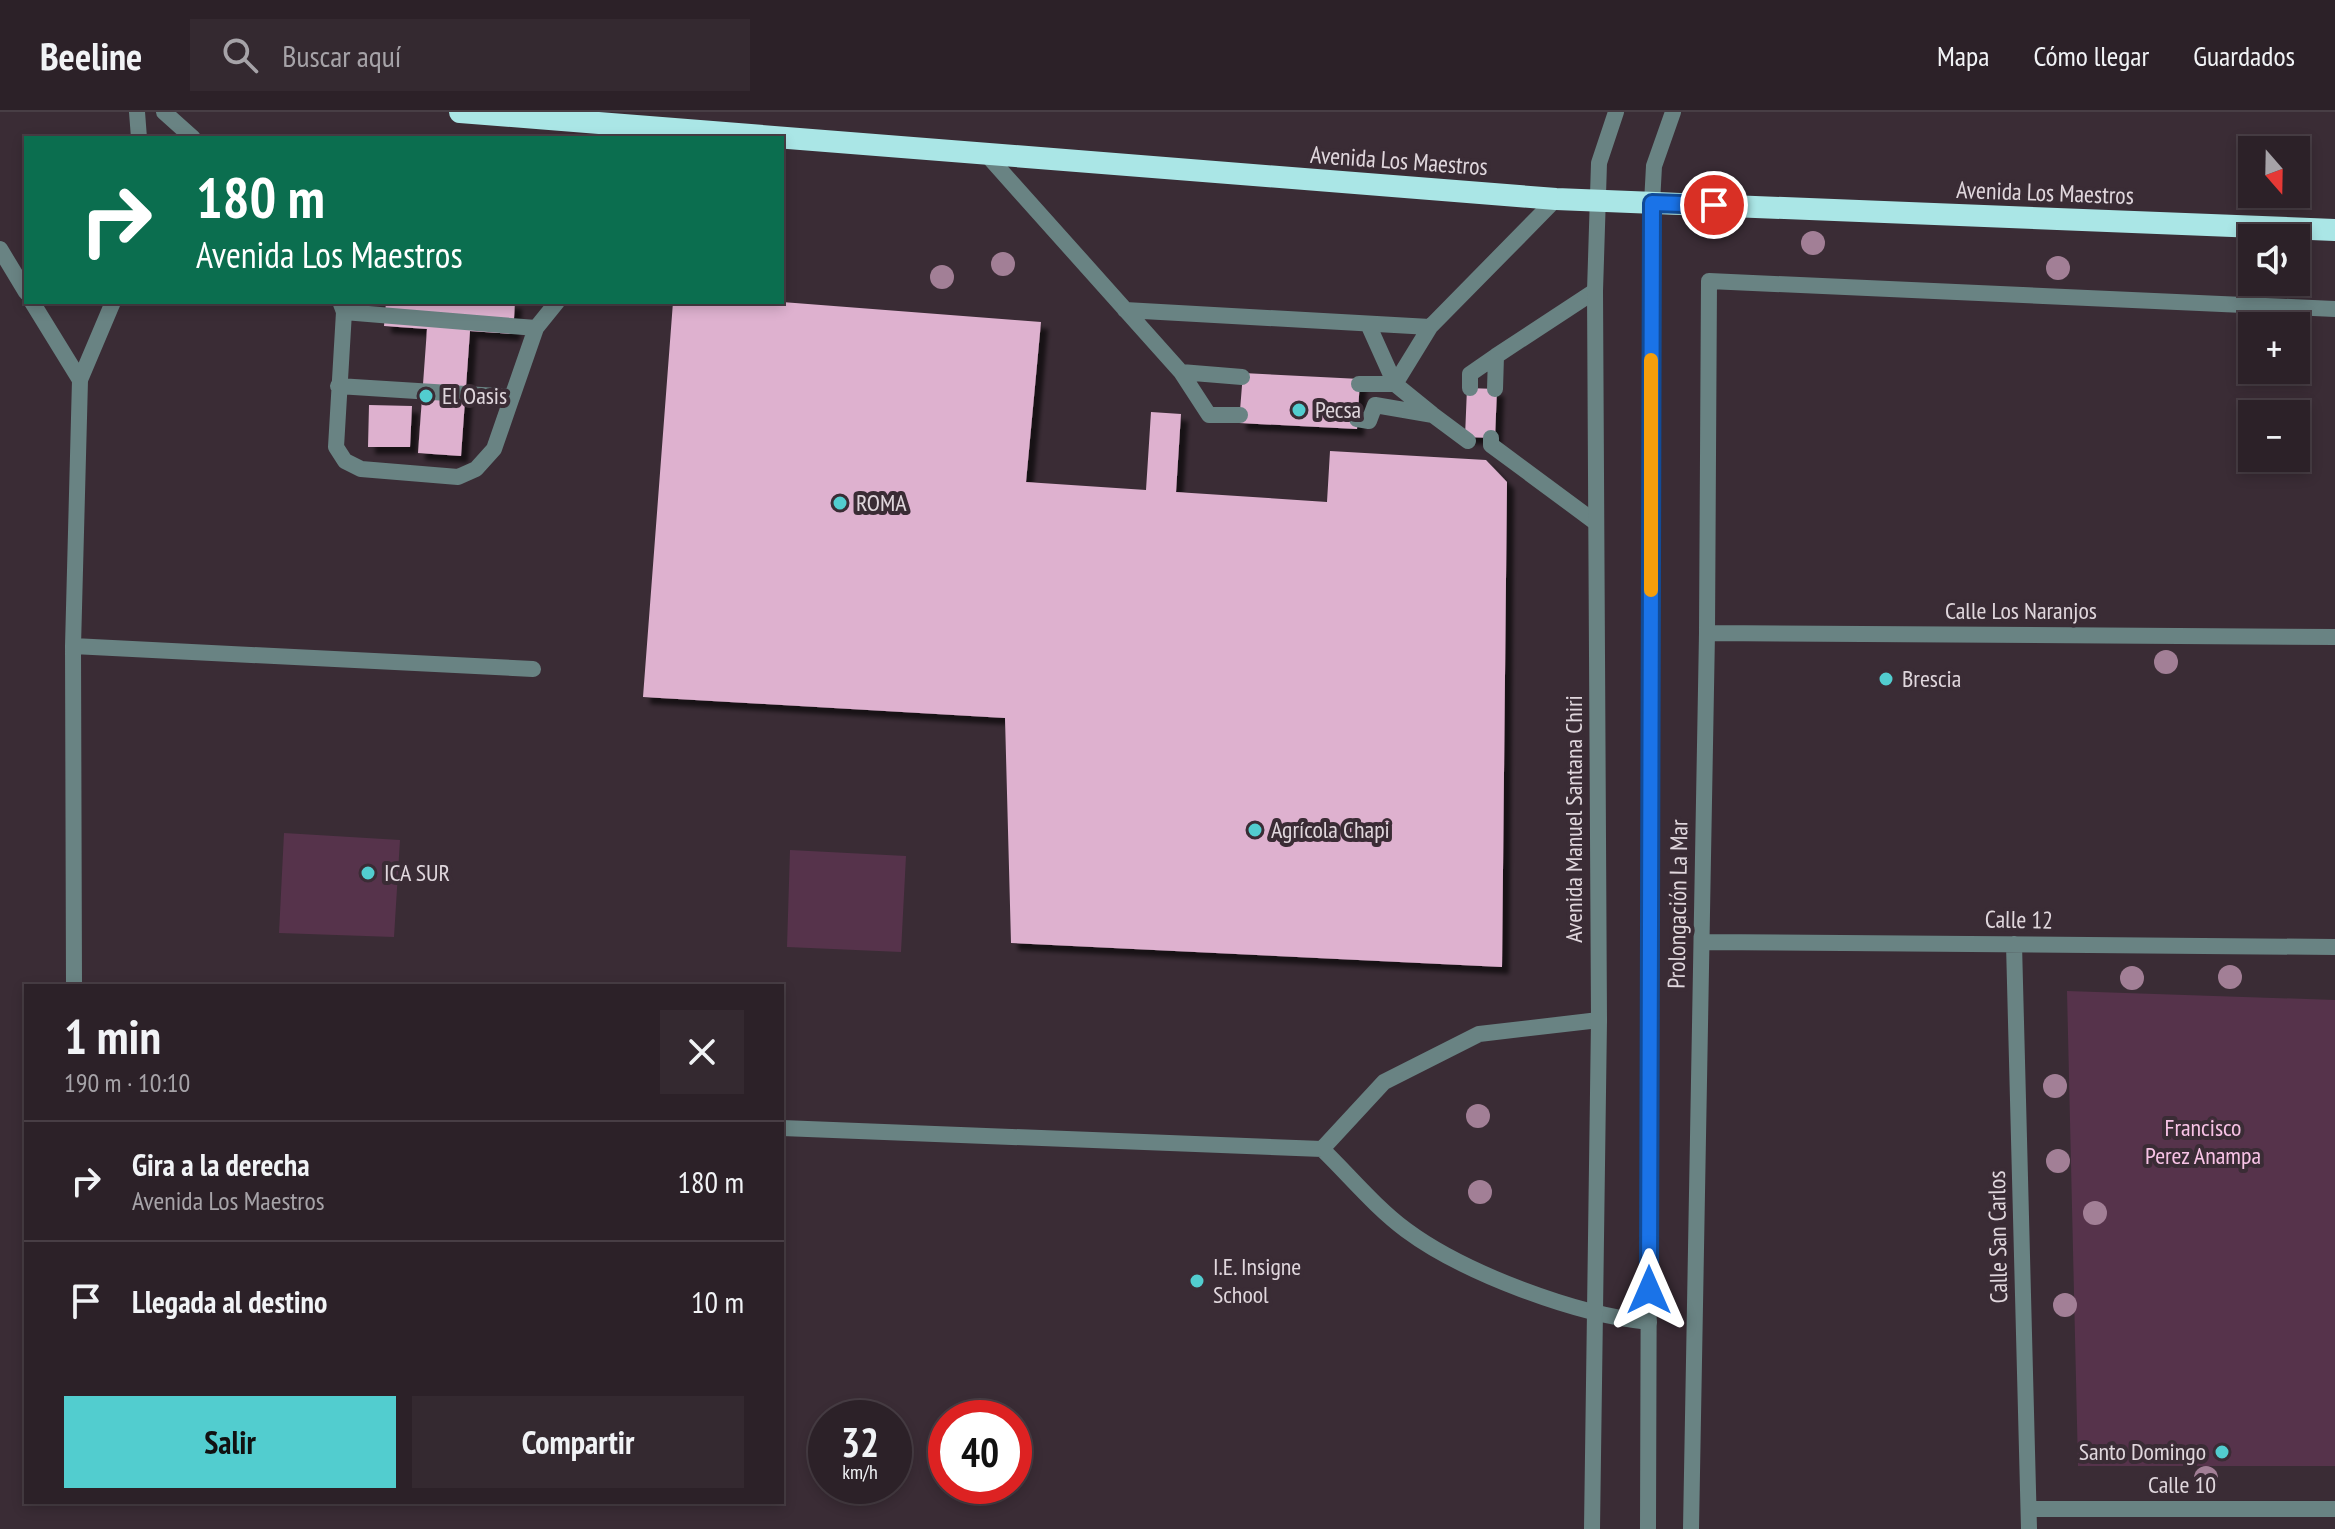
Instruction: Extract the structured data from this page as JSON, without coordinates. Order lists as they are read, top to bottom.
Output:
{
  "streets": {
    "highway": ["Avenida Los Maestros"],
    "street": [
      "Calle Los Naranjos",
      "Avenida Manuel Santana Chiri",
      "Prolongación La Mar",
      "Calle 12",
      "Calle San Carlos",
      "Calle 10"
    ]
  },
  "crossings": [
    ["Avenida Los Maestros", "Avenida Manuel Santana Chiri"],
    ["Calle Los Naranjos", "Prolongación La Mar"],
    ["Prolongación La Mar", "Calle 12"],
    ["Calle 12", "Calle San Carlos"],
    ["Calle San Carlos", "Calle 10"]
  ],
  "parks": ["Francisco Perez Anampa"],
  "places": [
    "El Oasis",
    "Pecsa",
    "ROMA",
    "Brescia",
    "Agrícola Chapi",
    "ICA SUR",
    "I.E. Insigne School",
    "Santo Domingo"
  ],
  "north": "bottom",
  "page": {
    "header": "Beeline",
    "search": "Buscar aquí",
    "nav": ["Mapa", "Cómo llegar", "Guardados"],
    "map_buttons": ["+", "−"],
    "turn": ["180 m", "Avenida Los Maestros"],
    "heading": ["1 min", "190 m · 10:10"],
    "list": [
      {
        "name": "Gira a la derecha",
        "note": "Avenida Los Maestros",
        "value": "180 m"
      },
      {
        "name": "Llegada al destino",
        "value": "10 m"
      }
    ],
    "buttons": ["Salir", "Compartir"],
    "speed": "32 km/h",
    "limit": "40"
  }
}
